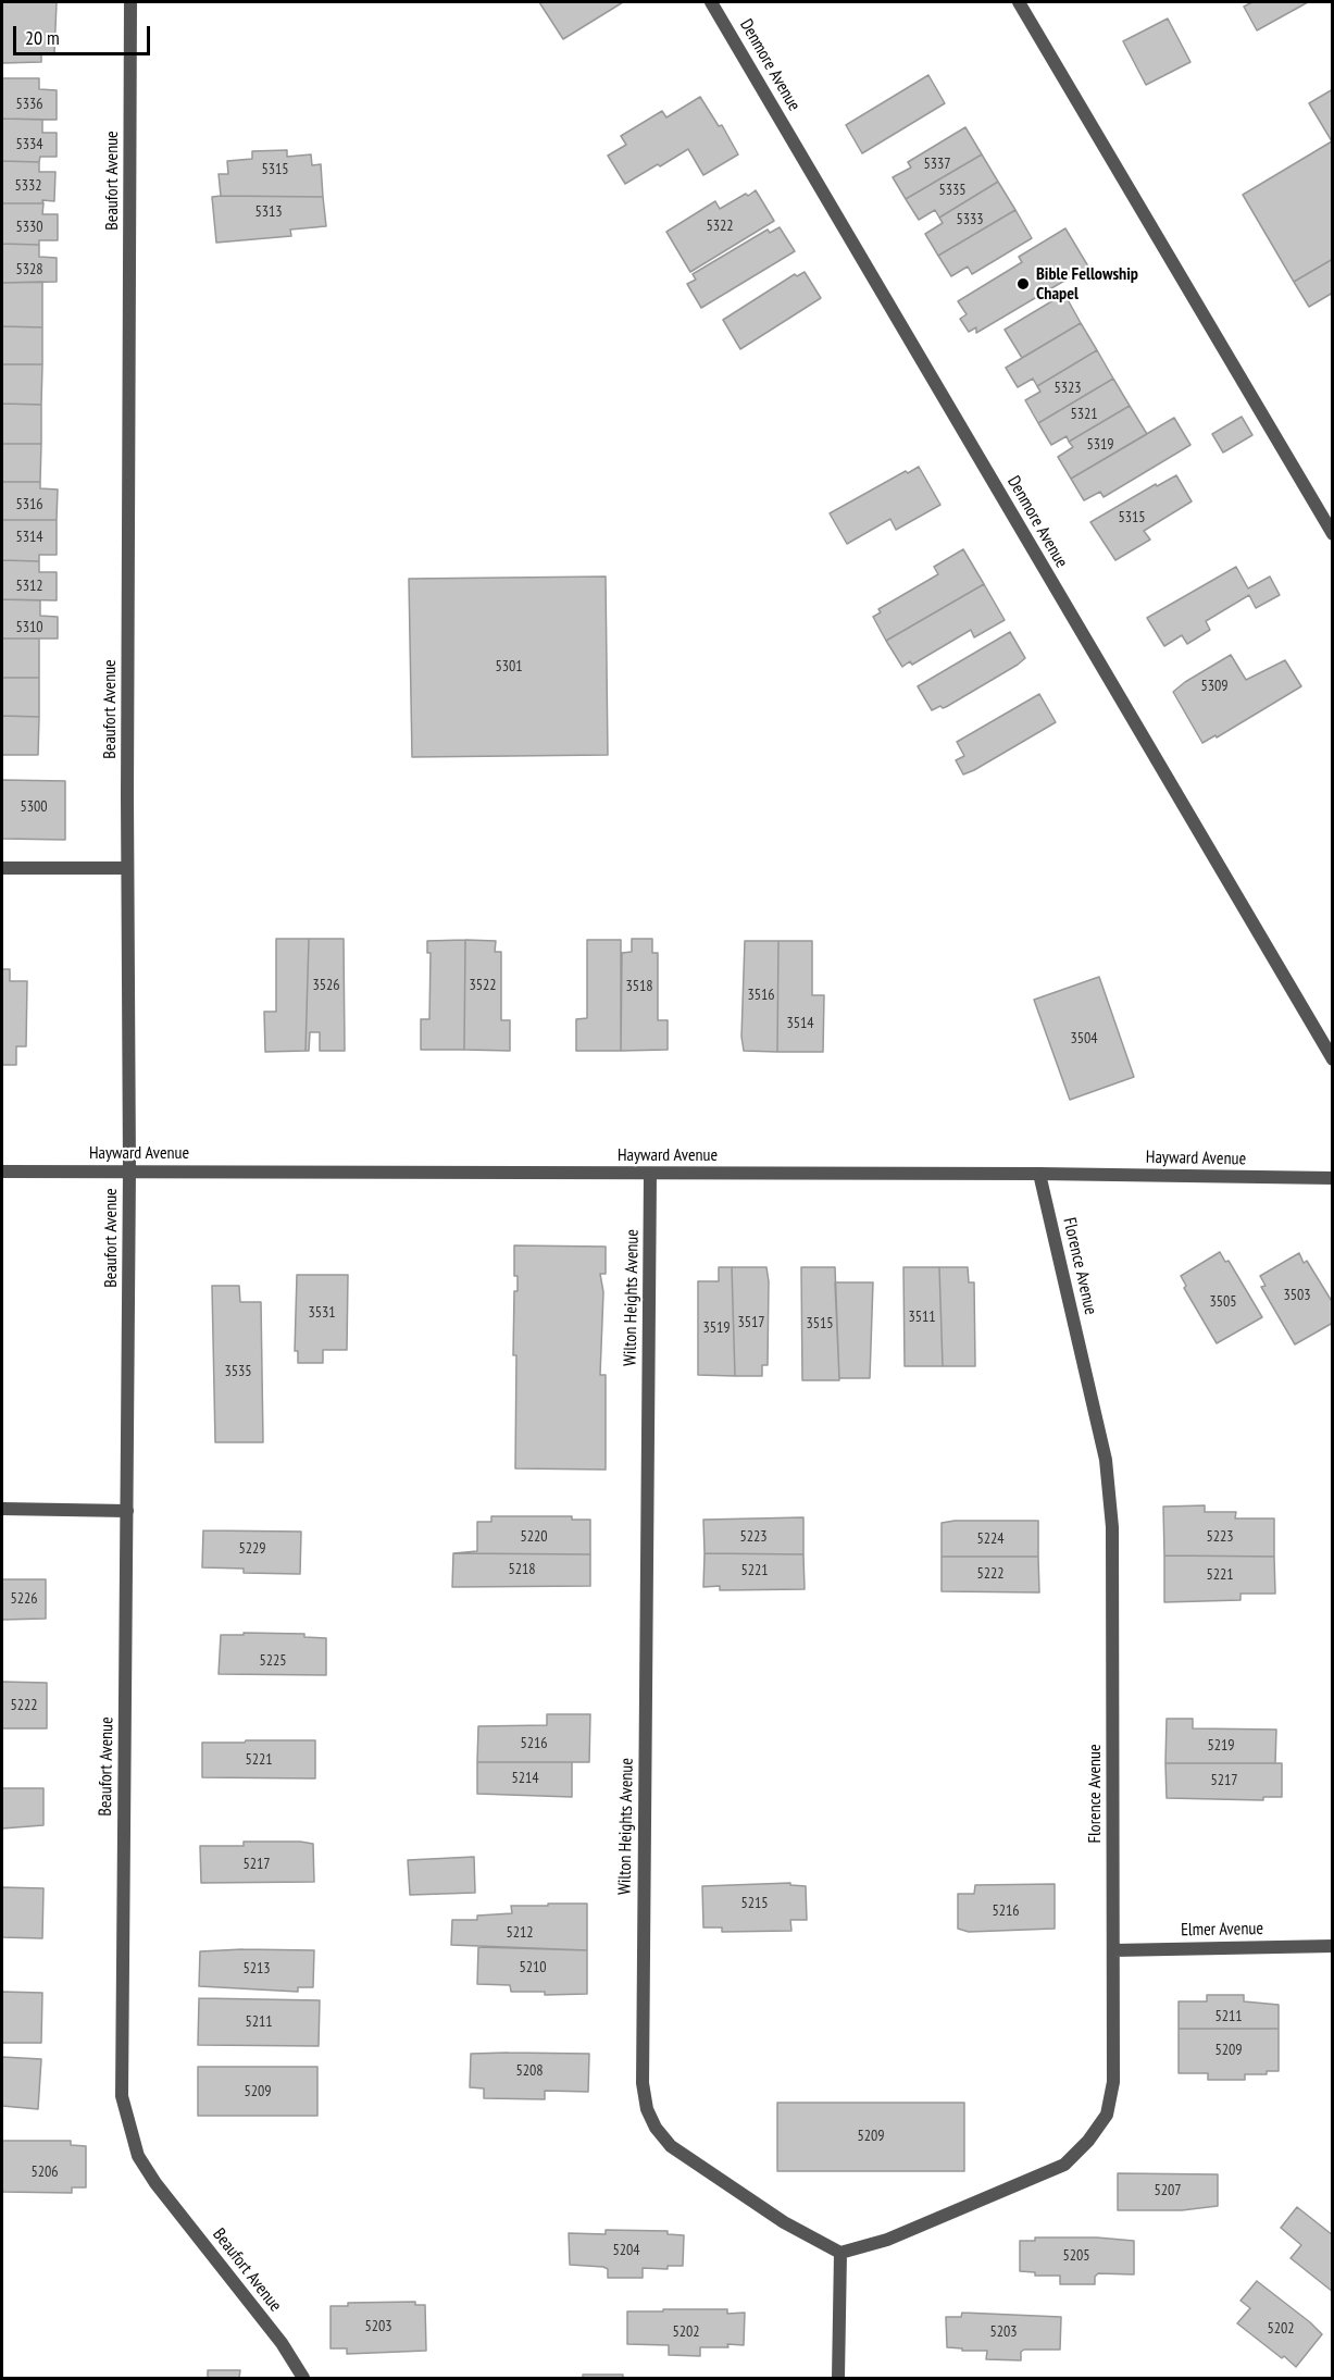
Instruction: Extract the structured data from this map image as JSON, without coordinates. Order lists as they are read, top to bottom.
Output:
{
  "streets": {
    "street": [
      "Denmore Avenue",
      "Beaufort Avenue",
      "Hayward Avenue",
      "Florence Avenue",
      "Wilton Heights Avenue",
      "Elmer Avenue"
    ]
  },
  "crossings": [
    ["Beaufort Avenue", "Hayward Avenue"],
    ["Hayward Avenue", "Florence Avenue"],
    ["Hayward Avenue", "Wilton Heights Avenue"],
    ["Florence Avenue", "Wilton Heights Avenue"],
    ["Florence Avenue", "Elmer Avenue"]
  ],
  "places": ["Bible Fellowship Chapel"],
  "house_numbers": [
    "5336",
    "5334",
    "5337",
    "5315",
    "5332",
    "5335",
    "5313",
    "5333",
    "5322",
    "5330",
    "5328",
    "5323",
    "5321",
    "5319",
    "5316",
    "5315",
    "5314",
    "5312",
    "5310",
    "5301",
    "5309",
    "5300",
    "3526",
    "3522",
    "3518",
    "3516",
    "3514",
    "3504",
    "3503",
    "3505",
    "3531",
    "3511",
    "3517",
    "3515",
    "3519",
    "3535",
    "5220",
    "5223",
    "5223",
    "5224",
    "5229",
    "5218",
    "5221",
    "5222",
    "5221",
    "5226",
    "5225",
    "5222",
    "5216",
    "5219",
    "5221",
    "5214",
    "5217",
    "5217",
    "5215",
    "5216",
    "5212",
    "5210",
    "5213",
    "5211",
    "5211",
    "5209",
    "5208",
    "5209",
    "5209",
    "5206",
    "5207",
    "5204",
    "5205",
    "5203",
    "5202",
    "5202",
    "5203"
  ],
  "scale_bar": "20 m"
}
